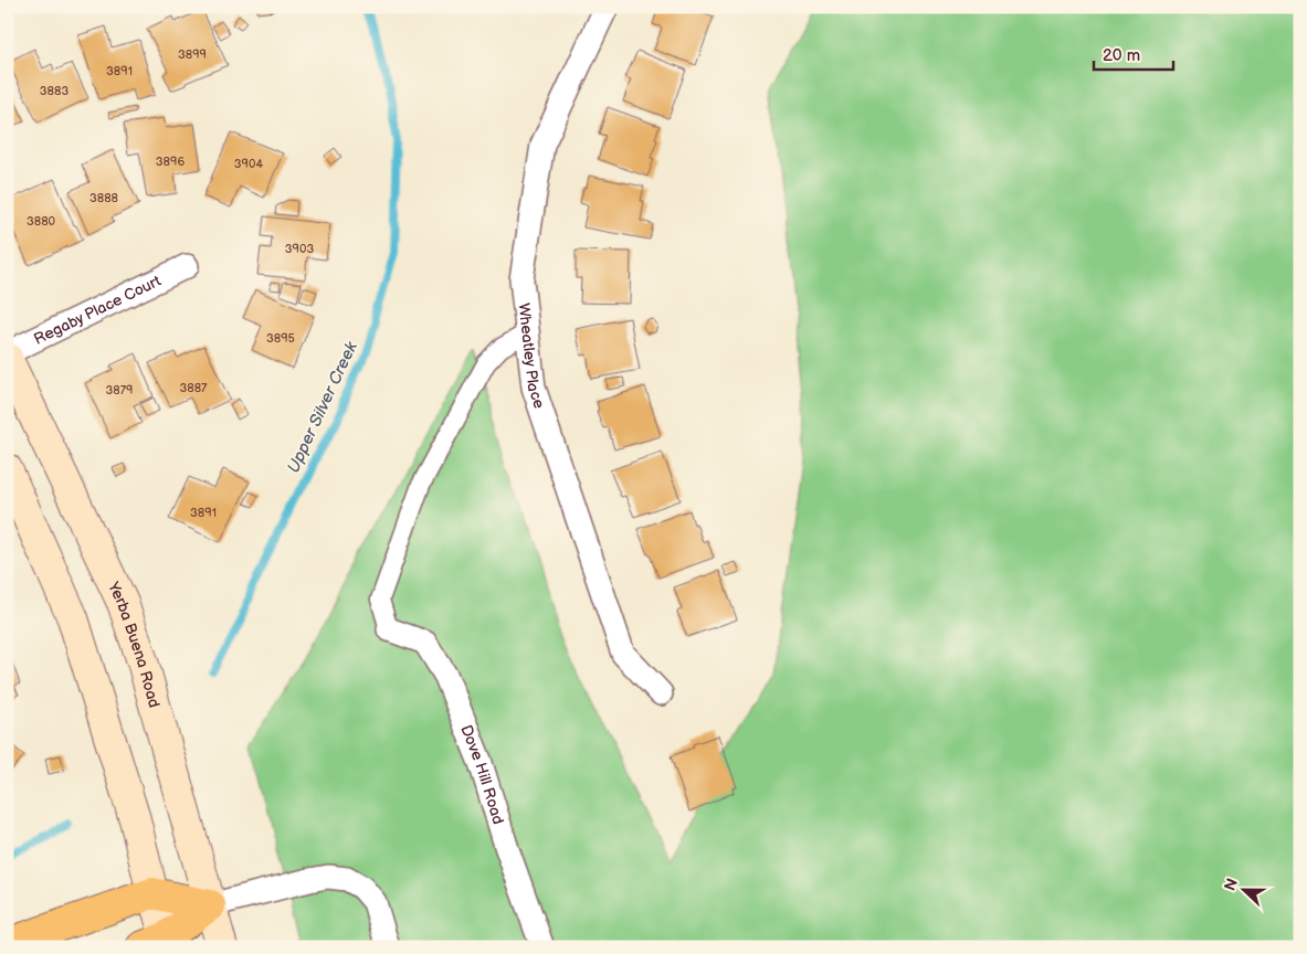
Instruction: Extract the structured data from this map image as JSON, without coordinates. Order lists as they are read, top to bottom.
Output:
{
  "streets": {
    "main road": ["Yerba Buena Road"],
    "street": ["Regaby Place Court", "Wheatley Place", "Dove Hill Road"]
  },
  "water": ["Upper Silver Creek"],
  "house_numbers": [
    "3899",
    "3891",
    "3883",
    "3896",
    "3904",
    "3888",
    "3880",
    "3903",
    "3895",
    "3887",
    "3879",
    "3891"
  ],
  "scale_bar": "20 m",
  "north": "left"
}
